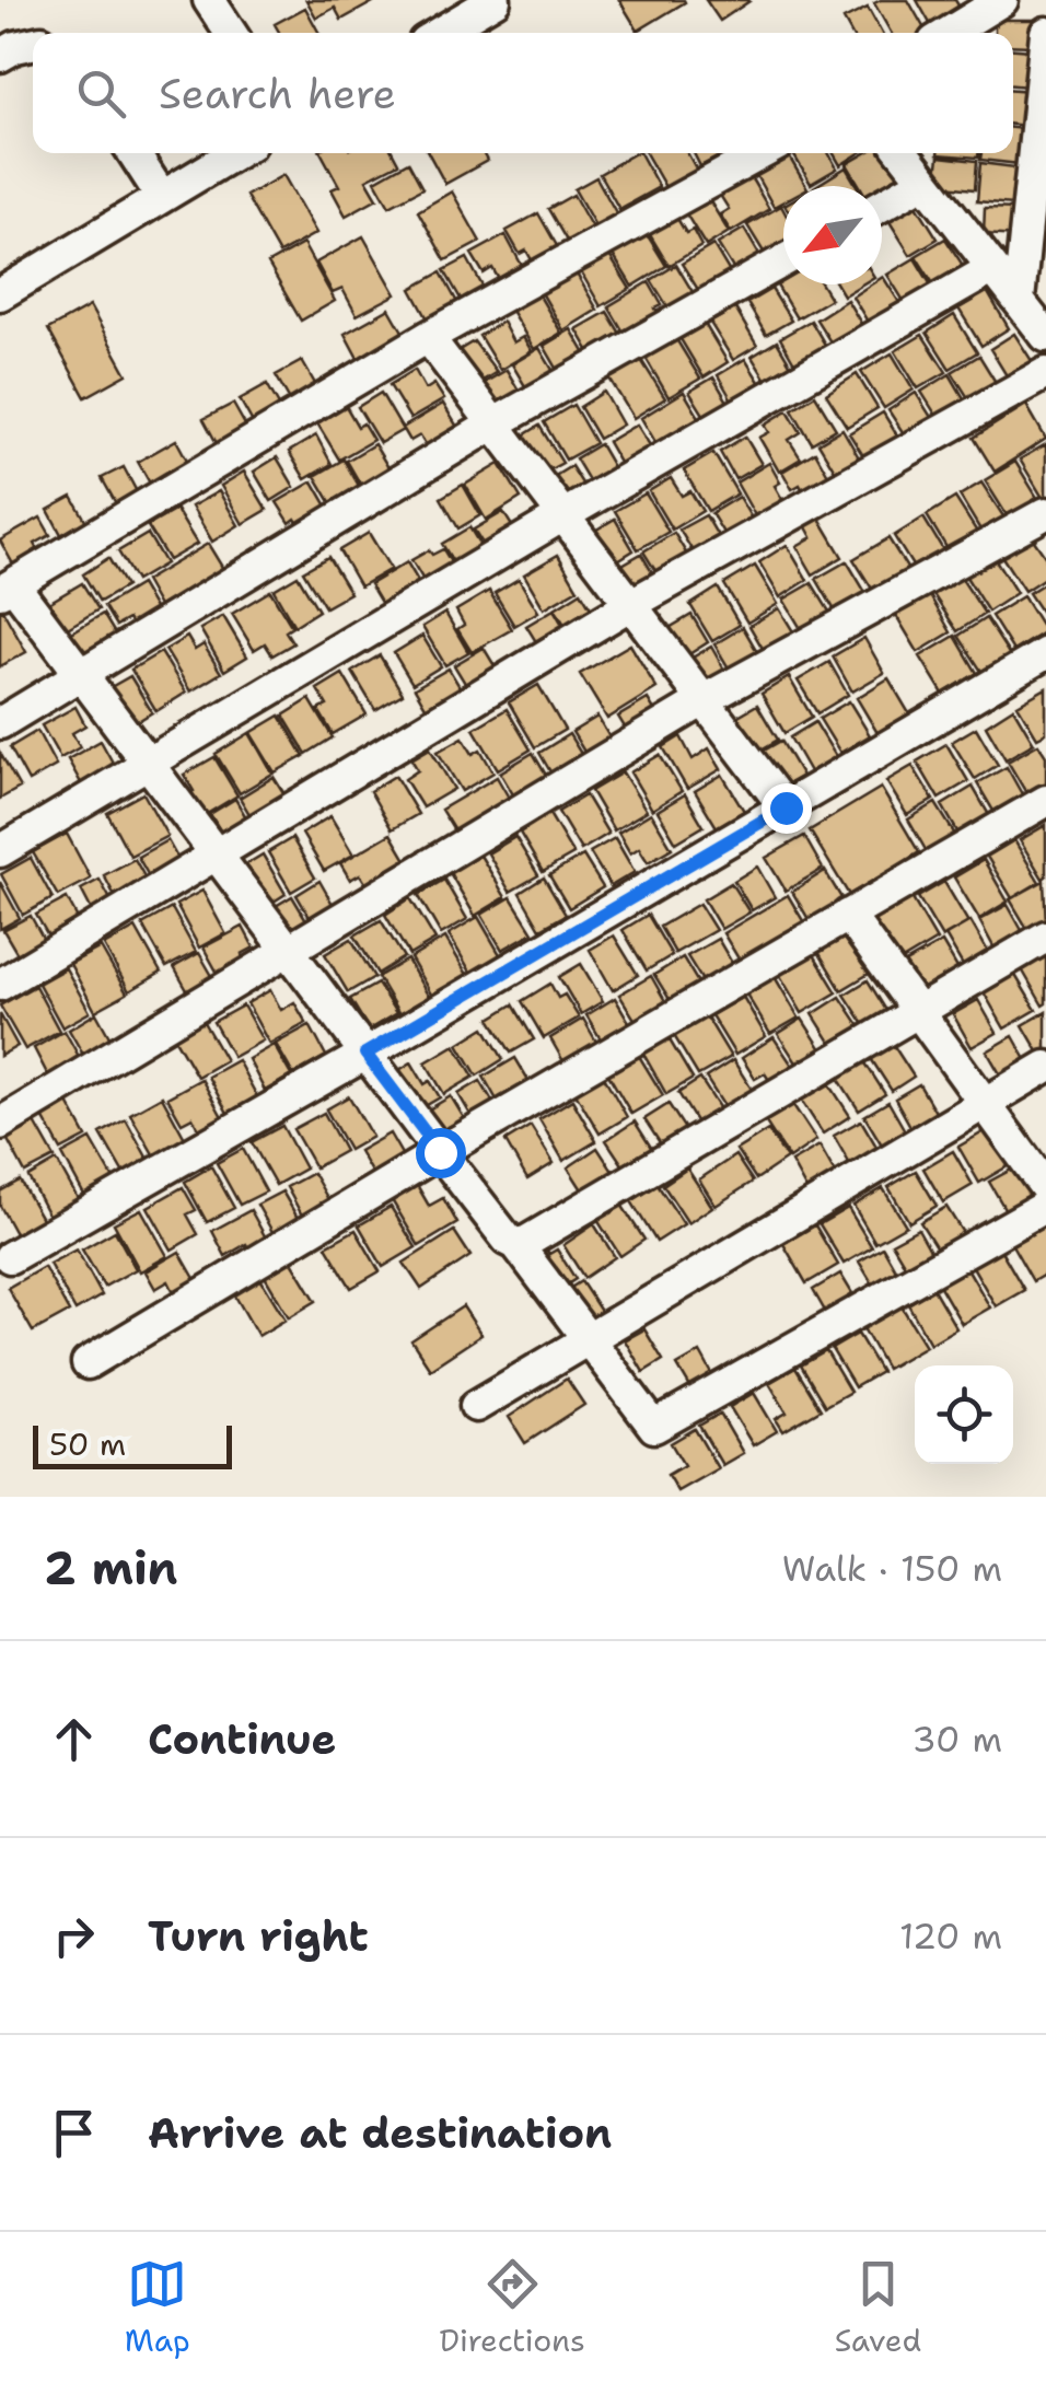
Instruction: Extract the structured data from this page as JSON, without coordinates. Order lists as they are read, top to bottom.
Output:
{
  "scale_bar": "50 m",
  "north": "bottom left",
  "page": {
    "search": "Search here",
    "scale": "50 m",
    "heading": ["2 min", "Walk · 150 m"],
    "list": [
      ["Continue", "30 m"],
      ["Turn right", "120 m"],
      "Arrive at destination"
    ],
    "nav": ["Map", "Directions", "Saved"]
  }
}
